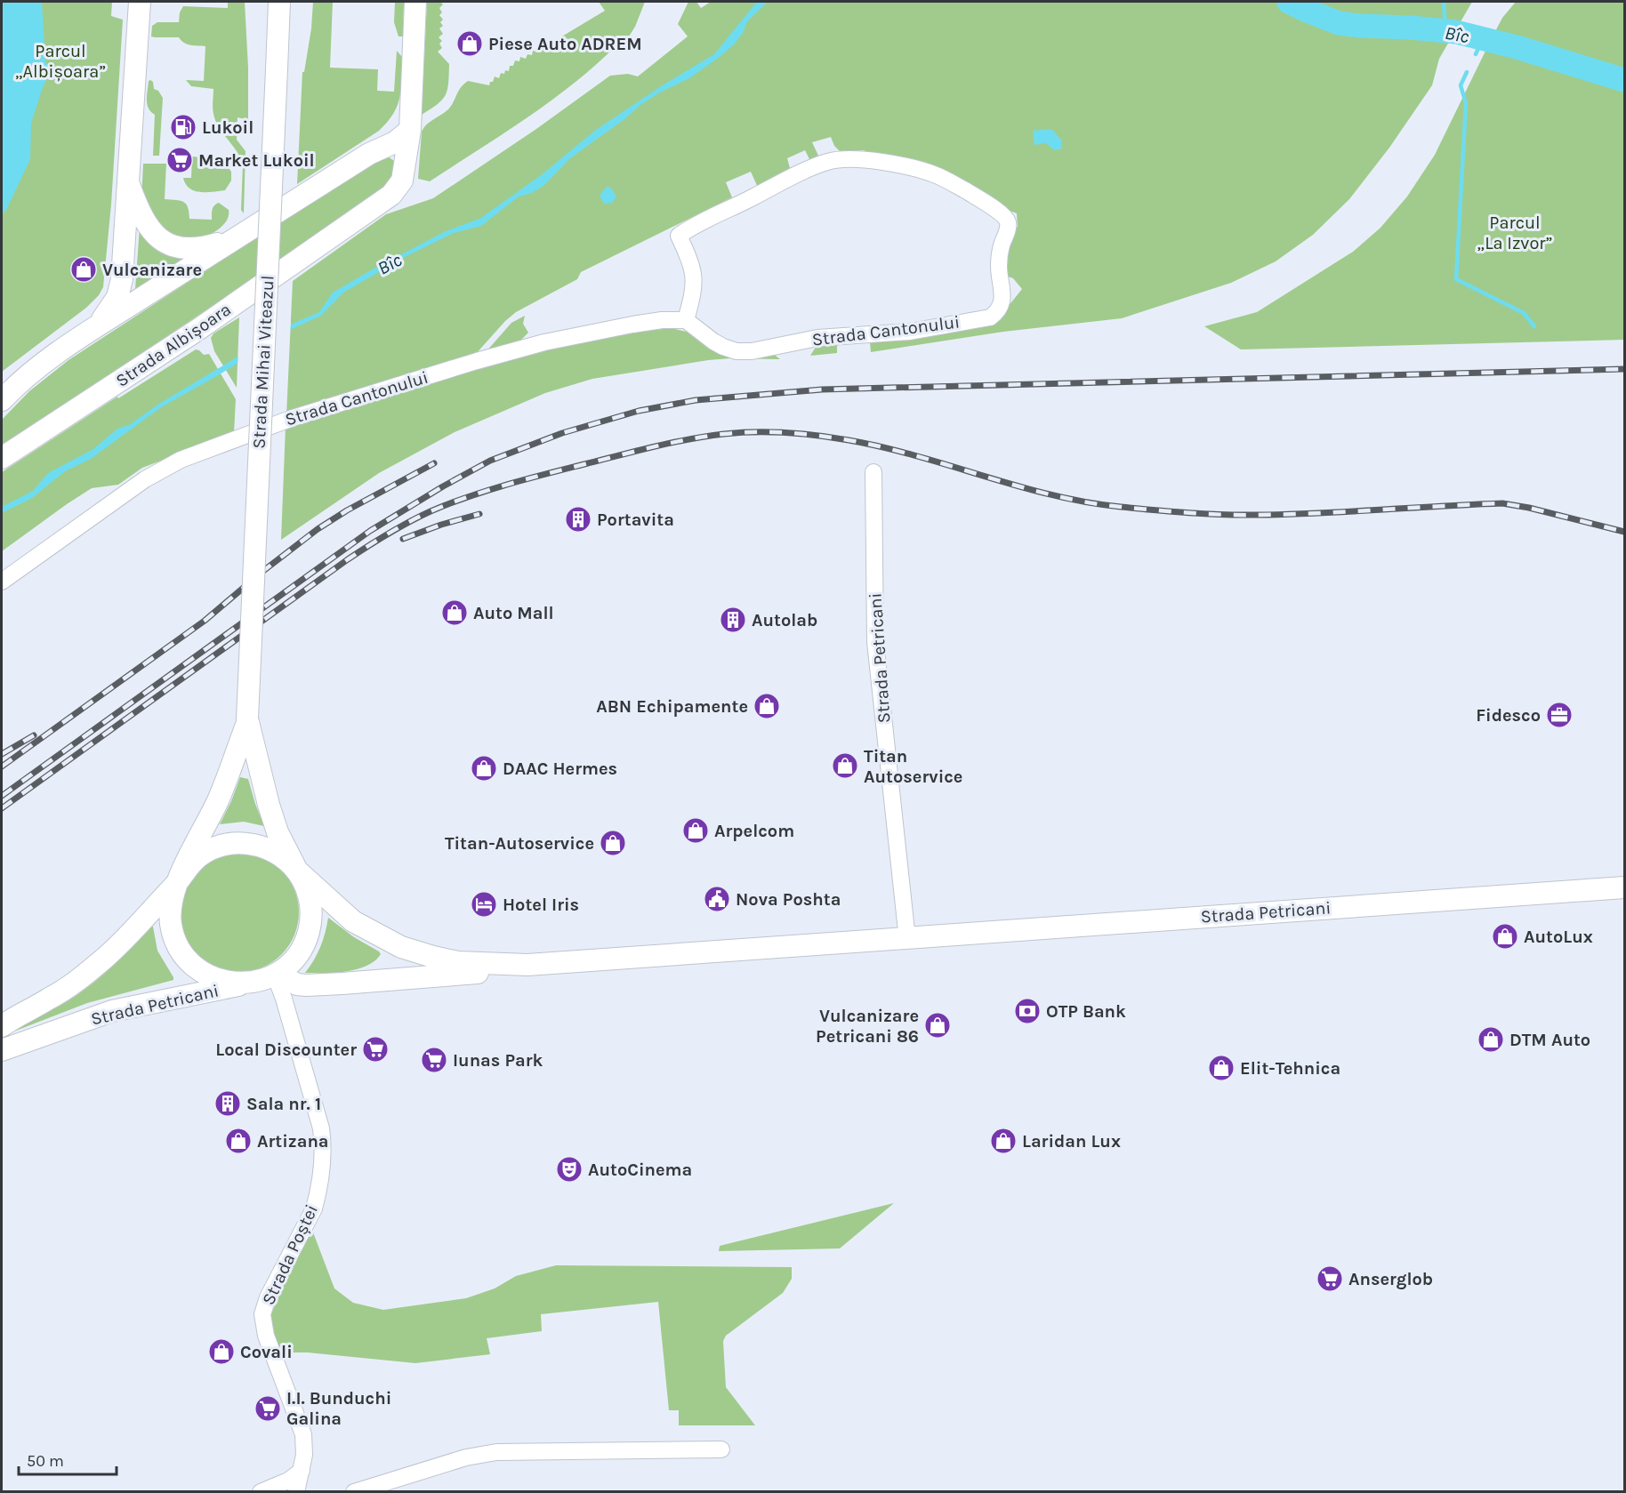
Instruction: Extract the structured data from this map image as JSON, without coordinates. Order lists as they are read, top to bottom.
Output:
{
  "streets": {
    "main road": ["Strada Albișoara", "Strada Mihai Viteazul", "Strada Petricani"],
    "street": ["Strada Cantonului", "Strada Poștei"]
  },
  "crossings": [
    ["Strada Mihai Viteazul", "Strada Petricani"],
    ["Strada Mihai Viteazul", "Strada Poștei"],
    ["Strada Petricani", "Strada Poștei"]
  ],
  "water": ["Bîc"],
  "parks": ["Parcul „Albișoara”", "Parcul „La Izvor”"],
  "places": {
    "shop": [
      "Piese Auto ADREM",
      "Vulcanizare",
      "Auto Mall",
      "ABN Echipamente",
      "Titan Autoservice",
      "DAAC Hermes",
      "Arpelcom",
      "Titan-Autoservice",
      "AutoLux",
      "Vulcanizare Petricani 86",
      "DTM Auto",
      "Elit-Tehnica",
      "Artizana",
      "Laridan Lux",
      "Covali"
    ],
    "fuel station": ["Lukoil"],
    "supermarket": [
      "Market Lukoil",
      "Local Discounter",
      "Iunas Park",
      "Anserglob",
      "I.I. Bunduchi Galina"
    ],
    "building": ["Portavita", "Autolab", "Sala nr. 1"],
    "office": ["Fidesco"],
    "public building": ["Nova Poshta"],
    "hotel": ["Hotel Iris"],
    "bank": ["OTP Bank"],
    "theatre": ["AutoCinema"]
  },
  "scale_bar": "50 m"
}
